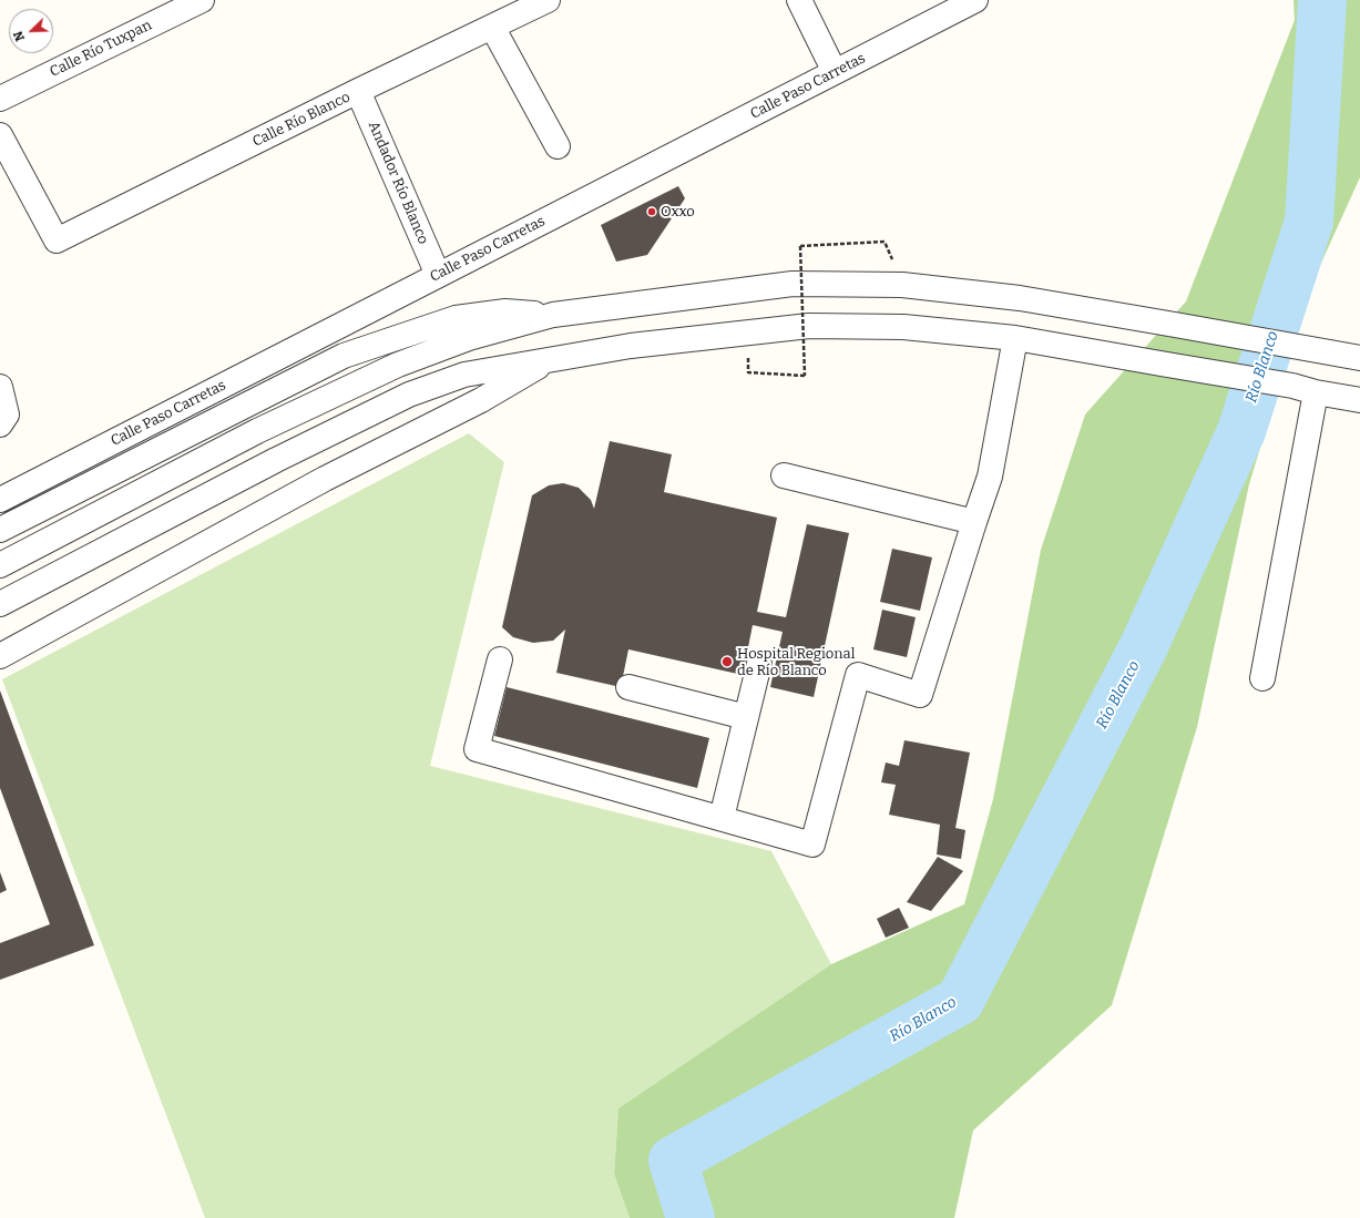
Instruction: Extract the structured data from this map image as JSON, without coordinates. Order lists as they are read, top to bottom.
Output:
{
  "streets": {
    "street": [
      "Calle Río Tuxpan",
      "Calle Paso Carretas",
      "Calle Río Blanco",
      "Andador Río Blanco"
    ]
  },
  "crossings": [
    ["Calle Paso Carretas", "Andador Río Blanco"],
    ["Calle Río Blanco", "Andador Río Blanco"]
  ],
  "water": ["Río Blanco"],
  "places": ["Oxxo", "Hospital Regional de Río Blanco"],
  "north": "bottom left"
}
